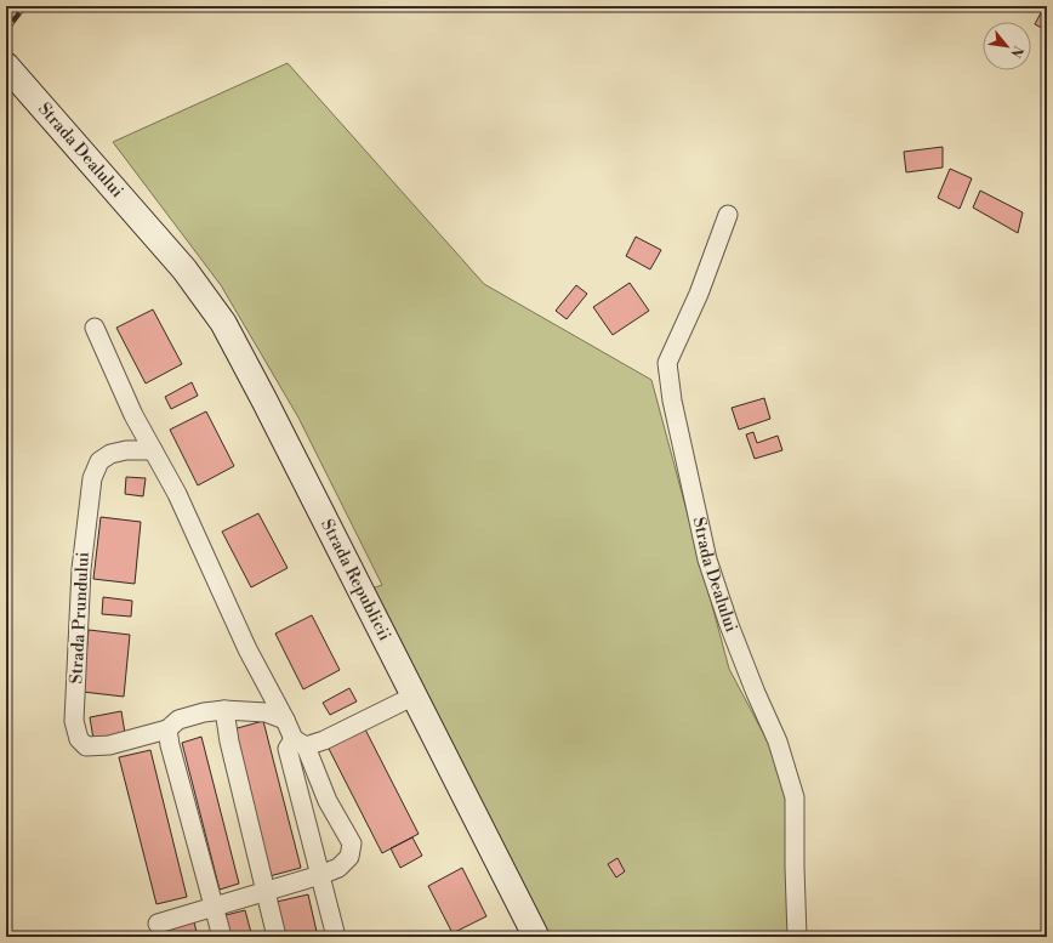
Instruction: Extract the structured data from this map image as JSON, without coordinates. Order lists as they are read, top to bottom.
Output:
{
  "streets": {
    "main road": ["Strada Dealului", "Strada Republicii"],
    "street": ["Strada Prundului"]
  },
  "crossings": [
    ["Strada Dealului", "Strada Republicii"]
  ],
  "north": "bottom right"
}
